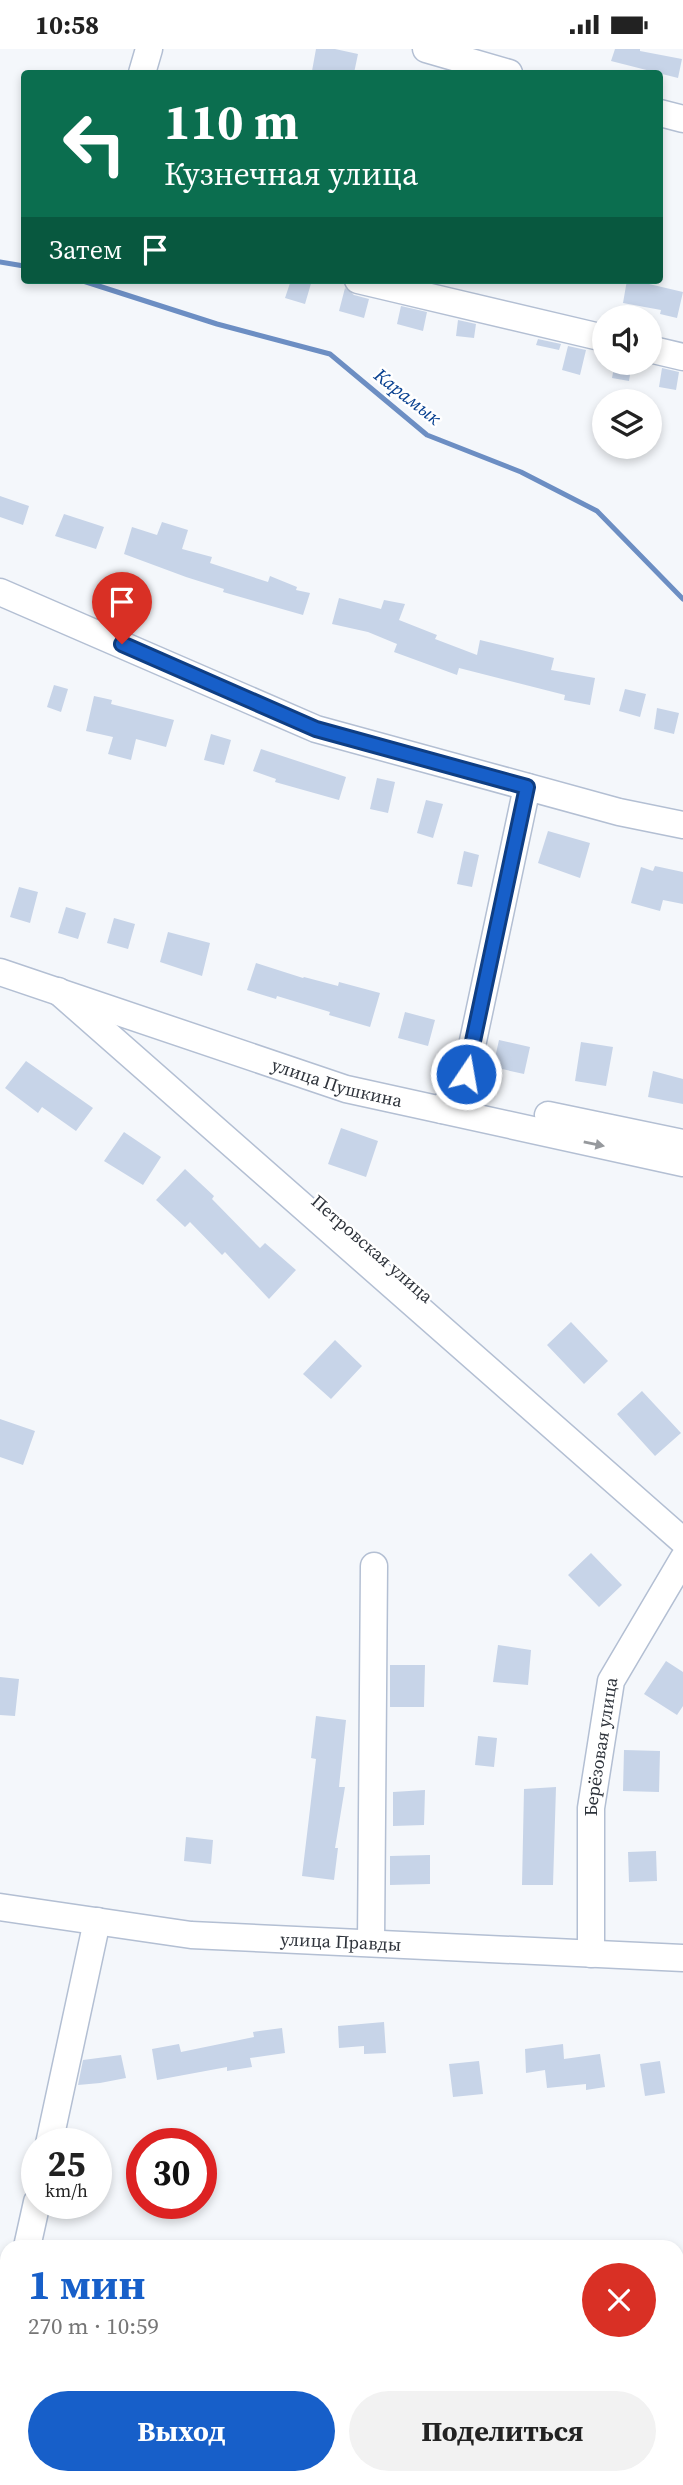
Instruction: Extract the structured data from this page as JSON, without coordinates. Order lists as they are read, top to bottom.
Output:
{
  "streets": {
    "street": [
      "улица Пушкина",
      "Петровская улица",
      "Берёзовая улица",
      "улица Правды"
    ]
  },
  "crossings": [
    ["улица Пушкина", "Петровская улица"],
    ["Берёзовая улица", "улица Правды"]
  ],
  "water": ["Карамык"],
  "page": {
    "status": "10:58",
    "turn": ["110 m", "Кузнечная улица"],
    "then": "Затем",
    "speed": "25 km/h",
    "limit": "30",
    "heading": ["1 мин", "270 m · 10:59"],
    "buttons": ["Выход", "Поделиться"]
  }
}
